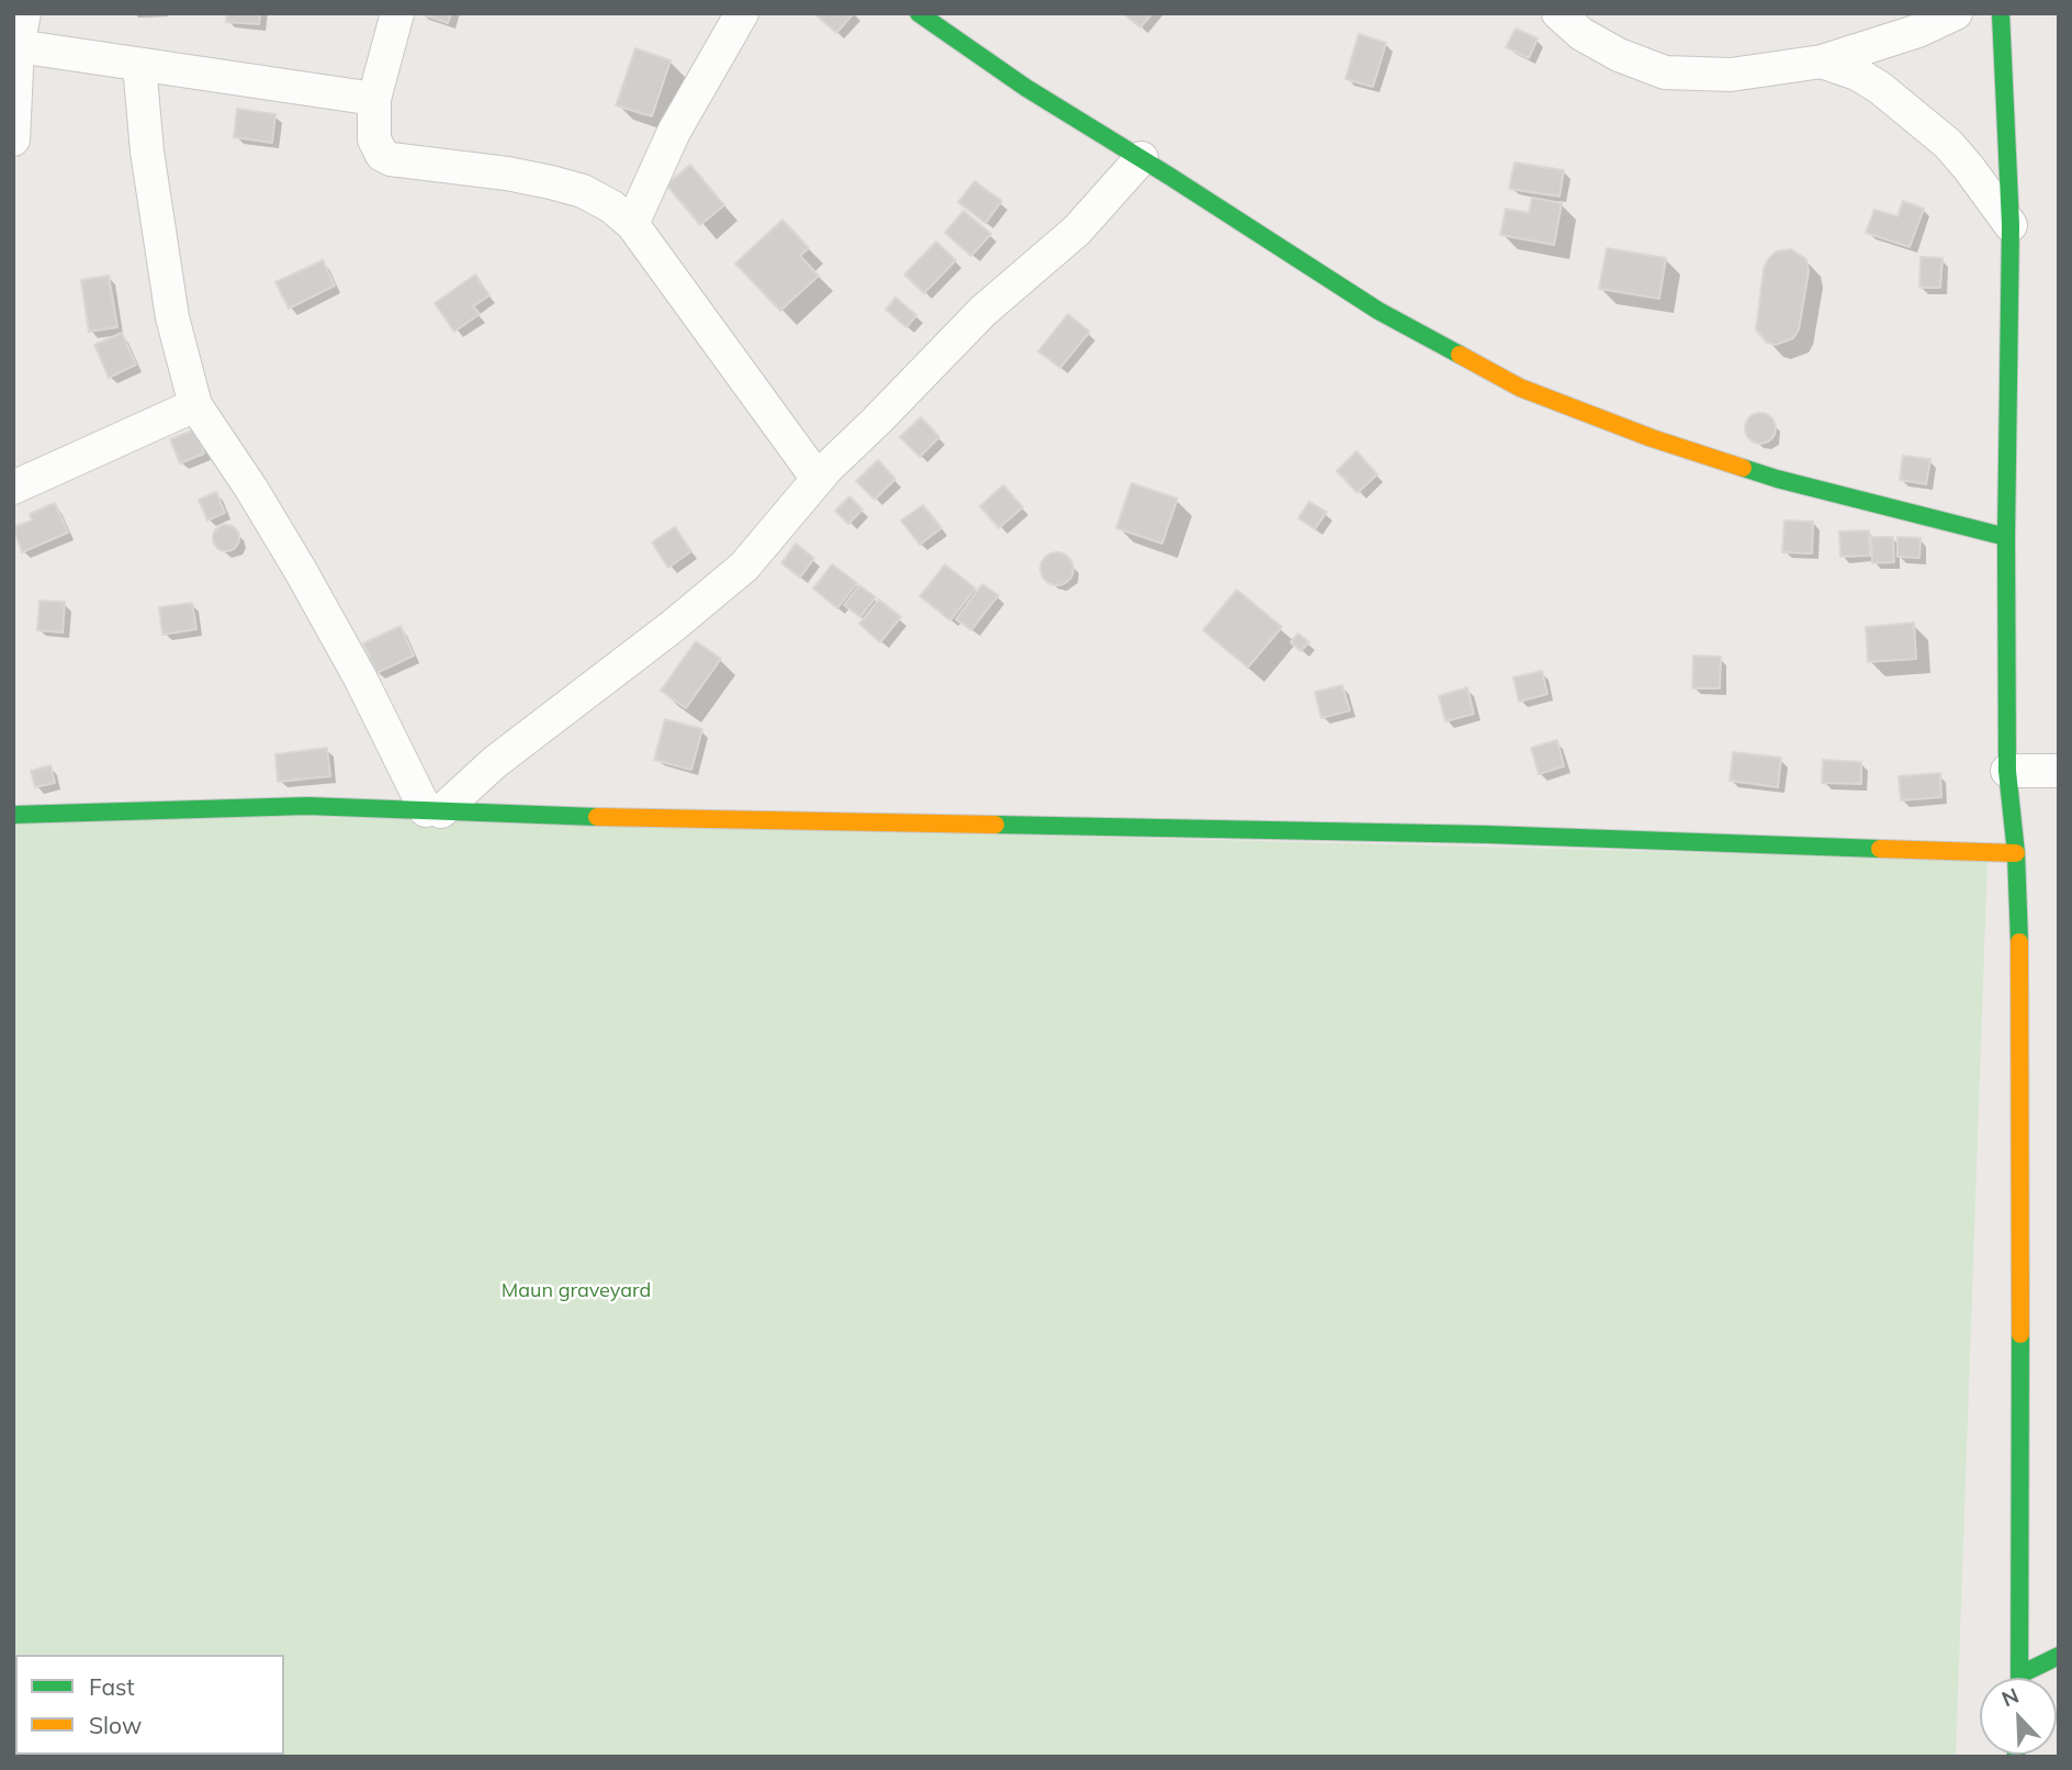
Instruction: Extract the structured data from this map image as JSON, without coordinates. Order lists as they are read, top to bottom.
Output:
{
  "parks": ["Maun graveyard"],
  "legend": ["Fast", "Slow"],
  "north": "top left"
}
